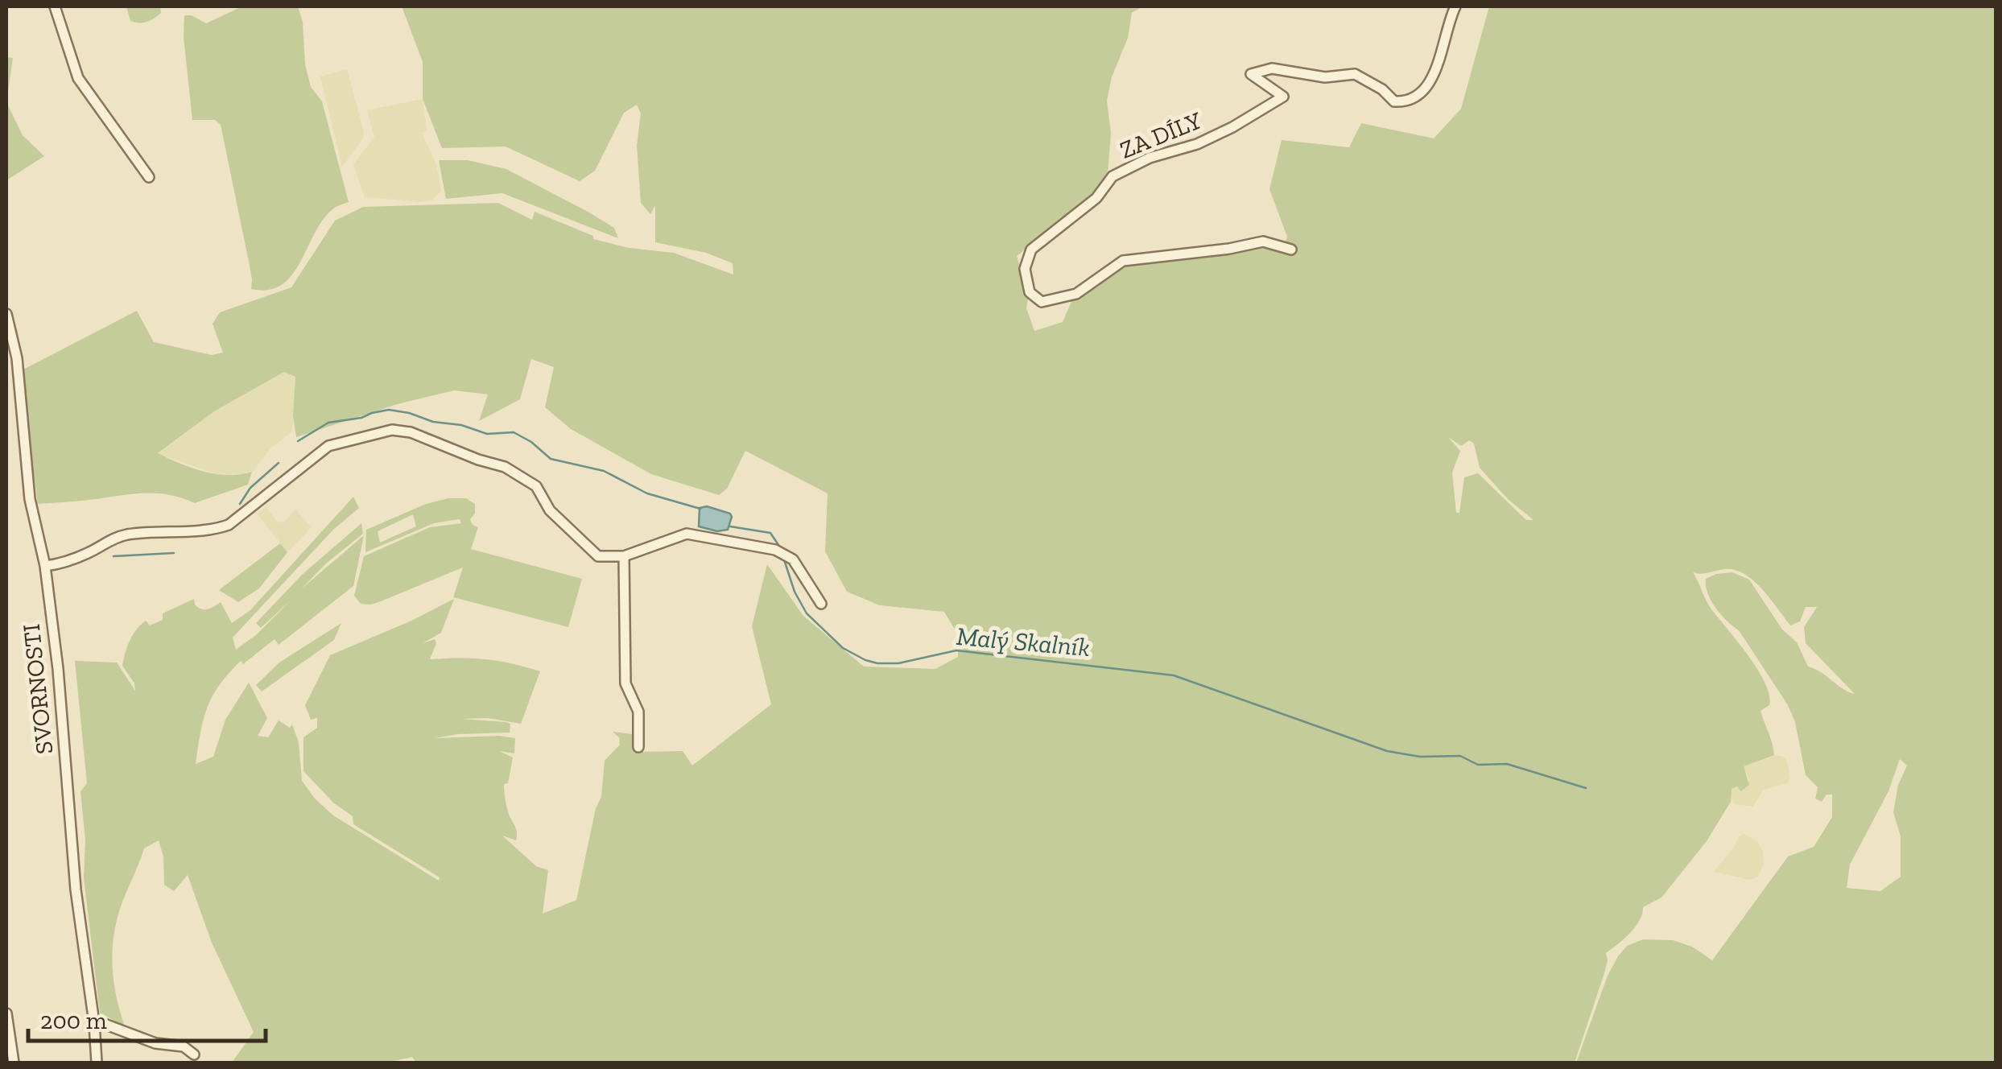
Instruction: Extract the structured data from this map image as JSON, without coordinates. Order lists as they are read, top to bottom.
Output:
{
  "streets": {
    "street": ["ZA DÍLY", "SVORNOSTI"]
  },
  "water": ["Malý Skalník"],
  "scale_bar": "200 m"
}
